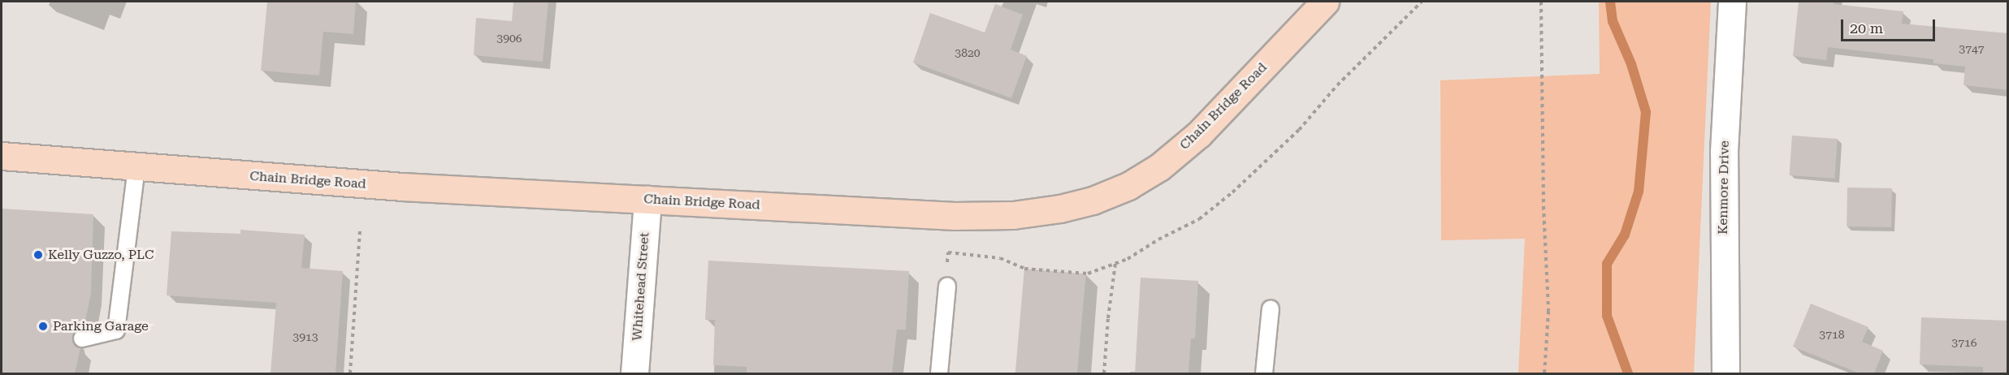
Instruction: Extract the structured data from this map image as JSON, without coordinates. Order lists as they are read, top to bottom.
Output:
{
  "streets": {
    "main road": ["Chain Bridge Road"],
    "street": ["Kenmore Drive", "Whitehead Street"]
  },
  "crossings": [
    ["Chain Bridge Road", "Whitehead Street"]
  ],
  "places": ["Kelly Guzzo, PLC", "Parking Garage"],
  "house_numbers": [
    "3906",
    "3747",
    "3820",
    "3718",
    "3913",
    "3716"
  ],
  "scale_bar": "20 m"
}
